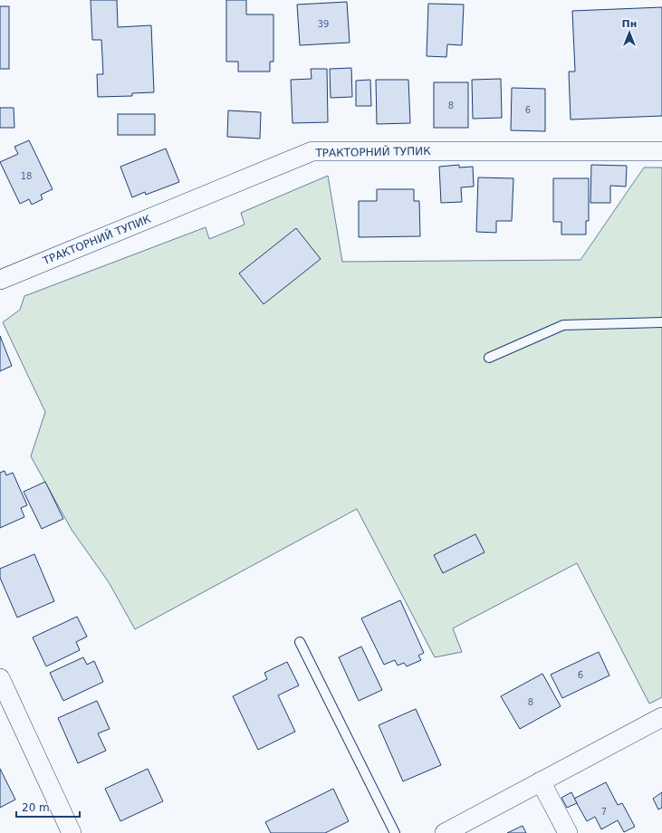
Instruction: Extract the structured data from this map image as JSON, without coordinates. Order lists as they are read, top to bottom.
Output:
{
  "streets": {
    "street": ["ТРАКТОРНИЙ ТУПИК"]
  },
  "house_numbers": [
    "39",
    "8",
    "6",
    "18",
    "6",
    "8",
    "7"
  ],
  "scale_bar": "20 m",
  "north": "top"
}
